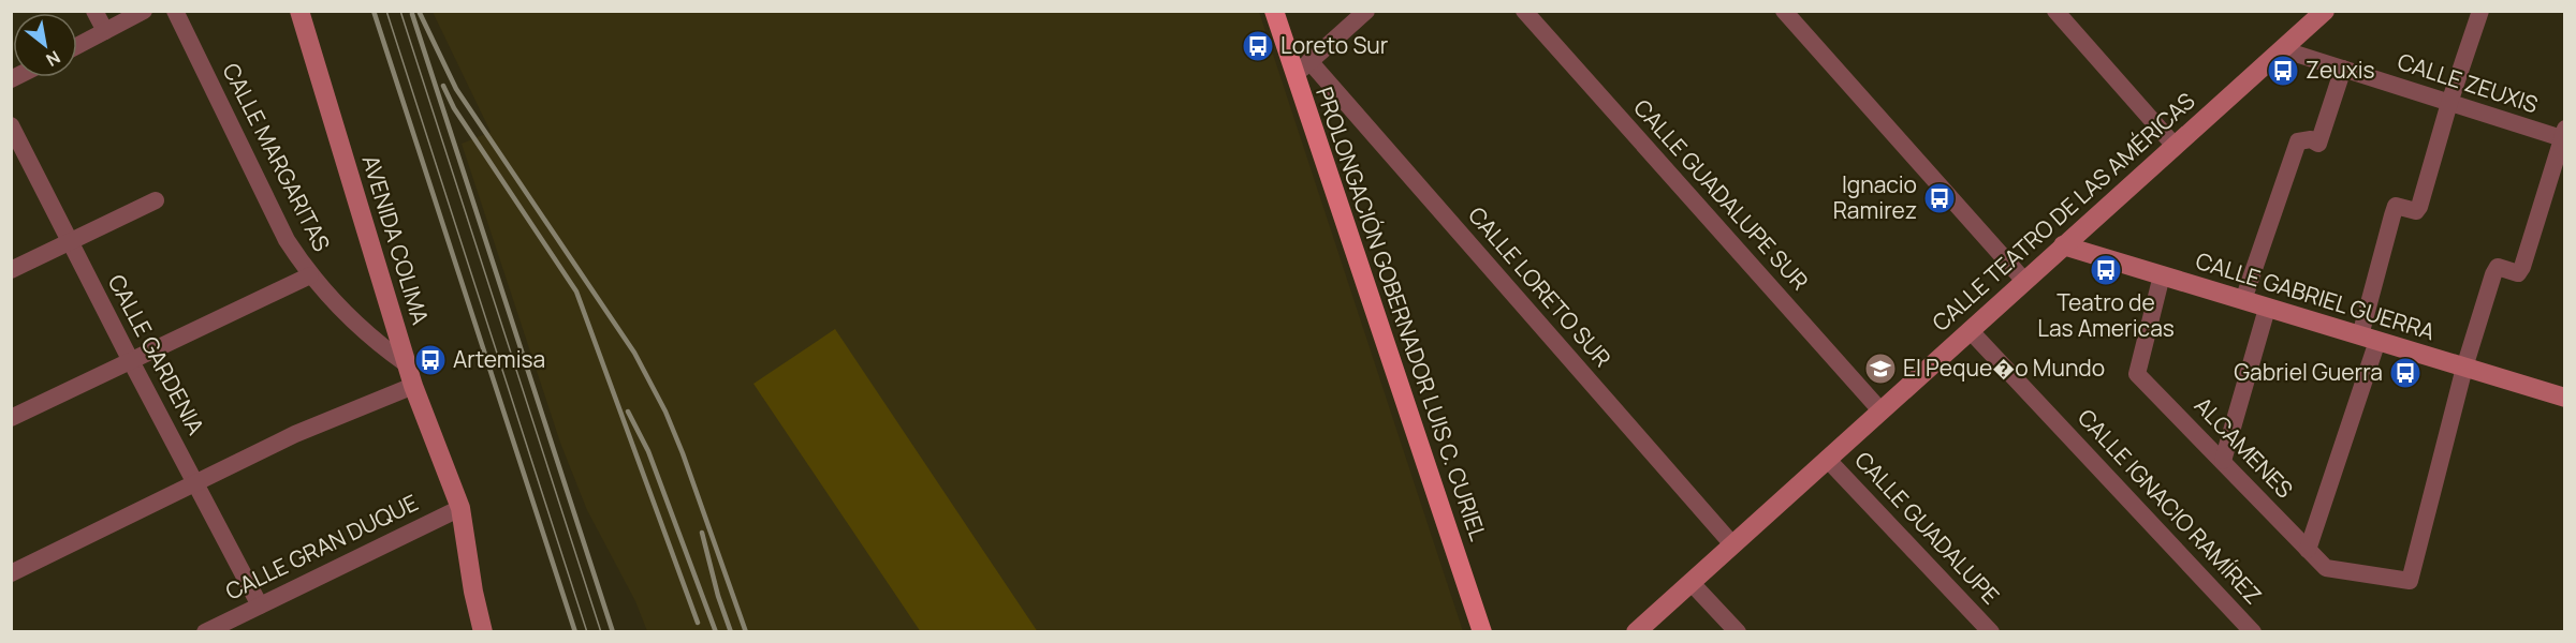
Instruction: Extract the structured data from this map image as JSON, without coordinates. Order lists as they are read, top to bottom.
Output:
{
  "streets": {
    "main road": ["PROLONGACIÓN GOBERNADOR LUIS C. CURIEL"],
    "street": [
      "CALLE ZEUXIS",
      "CALLE MARGARITAS",
      "CALLE GUADALUPE SUR",
      "CALLE TEATRO DE LAS AMÉRICAS",
      "AVENIDA COLIMA",
      "CALLE LORETO SUR",
      "CALLE GABRIEL GUERRA",
      "CALLE GARDENIA",
      "ALCAMENES",
      "CALLE IGNACIO RAMÍREZ",
      "CALLE GUADALUPE",
      "CALLE GRAN DUQUE"
    ]
  },
  "crossings": [
    ["CALLE ZEUXIS", "CALLE TEATRO DE LAS AMÉRICAS"],
    ["CALLE MARGARITAS", "AVENIDA COLIMA"],
    ["CALLE GUADALUPE SUR", "CALLE TEATRO DE LAS AMÉRICAS"],
    ["CALLE TEATRO DE LAS AMÉRICAS", "CALLE LORETO SUR"],
    ["CALLE TEATRO DE LAS AMÉRICAS", "CALLE GABRIEL GUERRA"],
    ["CALLE TEATRO DE LAS AMÉRICAS", "CALLE IGNACIO RAMÍREZ"],
    ["CALLE TEATRO DE LAS AMÉRICAS", "CALLE GUADALUPE"],
    ["AVENIDA COLIMA", "CALLE GRAN DUQUE"],
    ["CALLE LORETO SUR", "PROLONGACIÓN GOBERNADOR LUIS C. CURIEL"],
    ["CALLE GABRIEL GUERRA", "ALCAMENES"],
    ["CALLE GARDENIA", "CALLE GRAN DUQUE"]
  ],
  "places": {
    "bus stop": [
      "Loreto Sur",
      "Zeuxis",
      "Ignacio Ramirez",
      "Teatro de Las Americas",
      "Artemisa",
      "Gabriel Guerra"
    ],
    "school or university": ["El Peque�o Mundo"]
  },
  "north": "bottom right"
}
